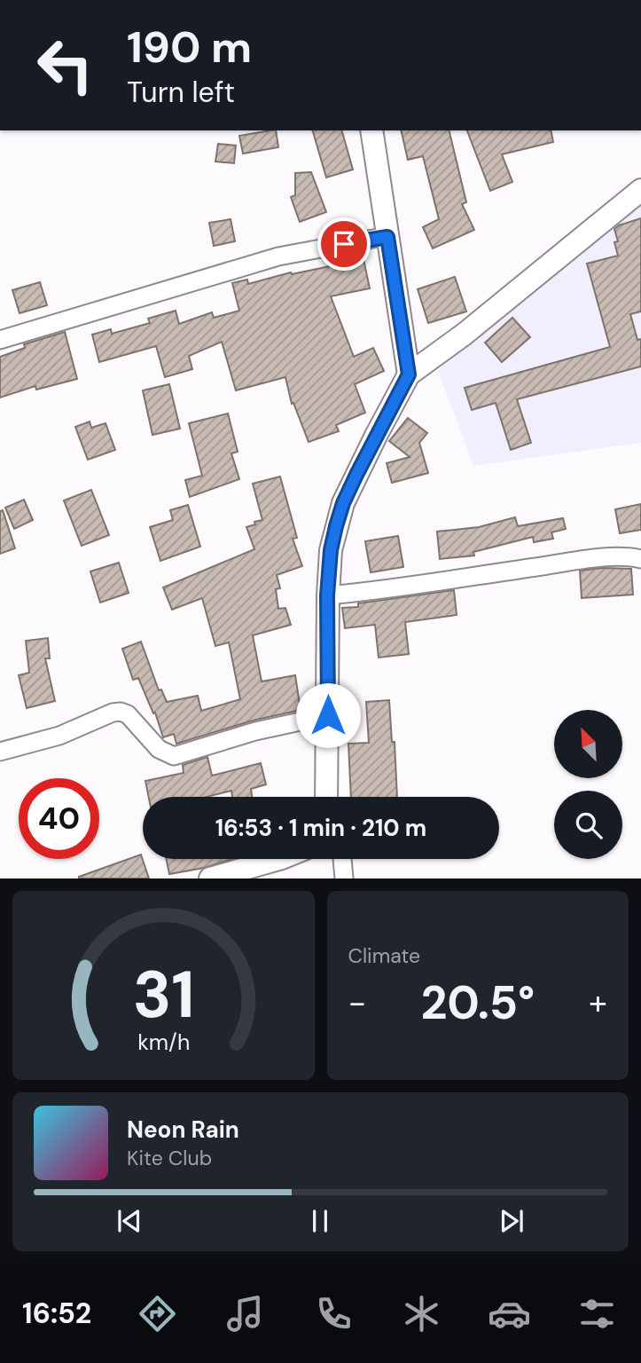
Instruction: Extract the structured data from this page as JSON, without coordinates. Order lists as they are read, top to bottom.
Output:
{
  "north": "top left",
  "page": {
    "turn": ["190 m", "Turn left"],
    "limit": "40",
    "trip": "16:53 · 1 min · 210 m",
    "tile": "Climate",
    "heat": ["−", "20.5°", "+"],
    "song": ["Neon Rain", "Kite Club"],
    "tabs": "16:52",
    "gauge": ["31", "km/h"]
  }
}
